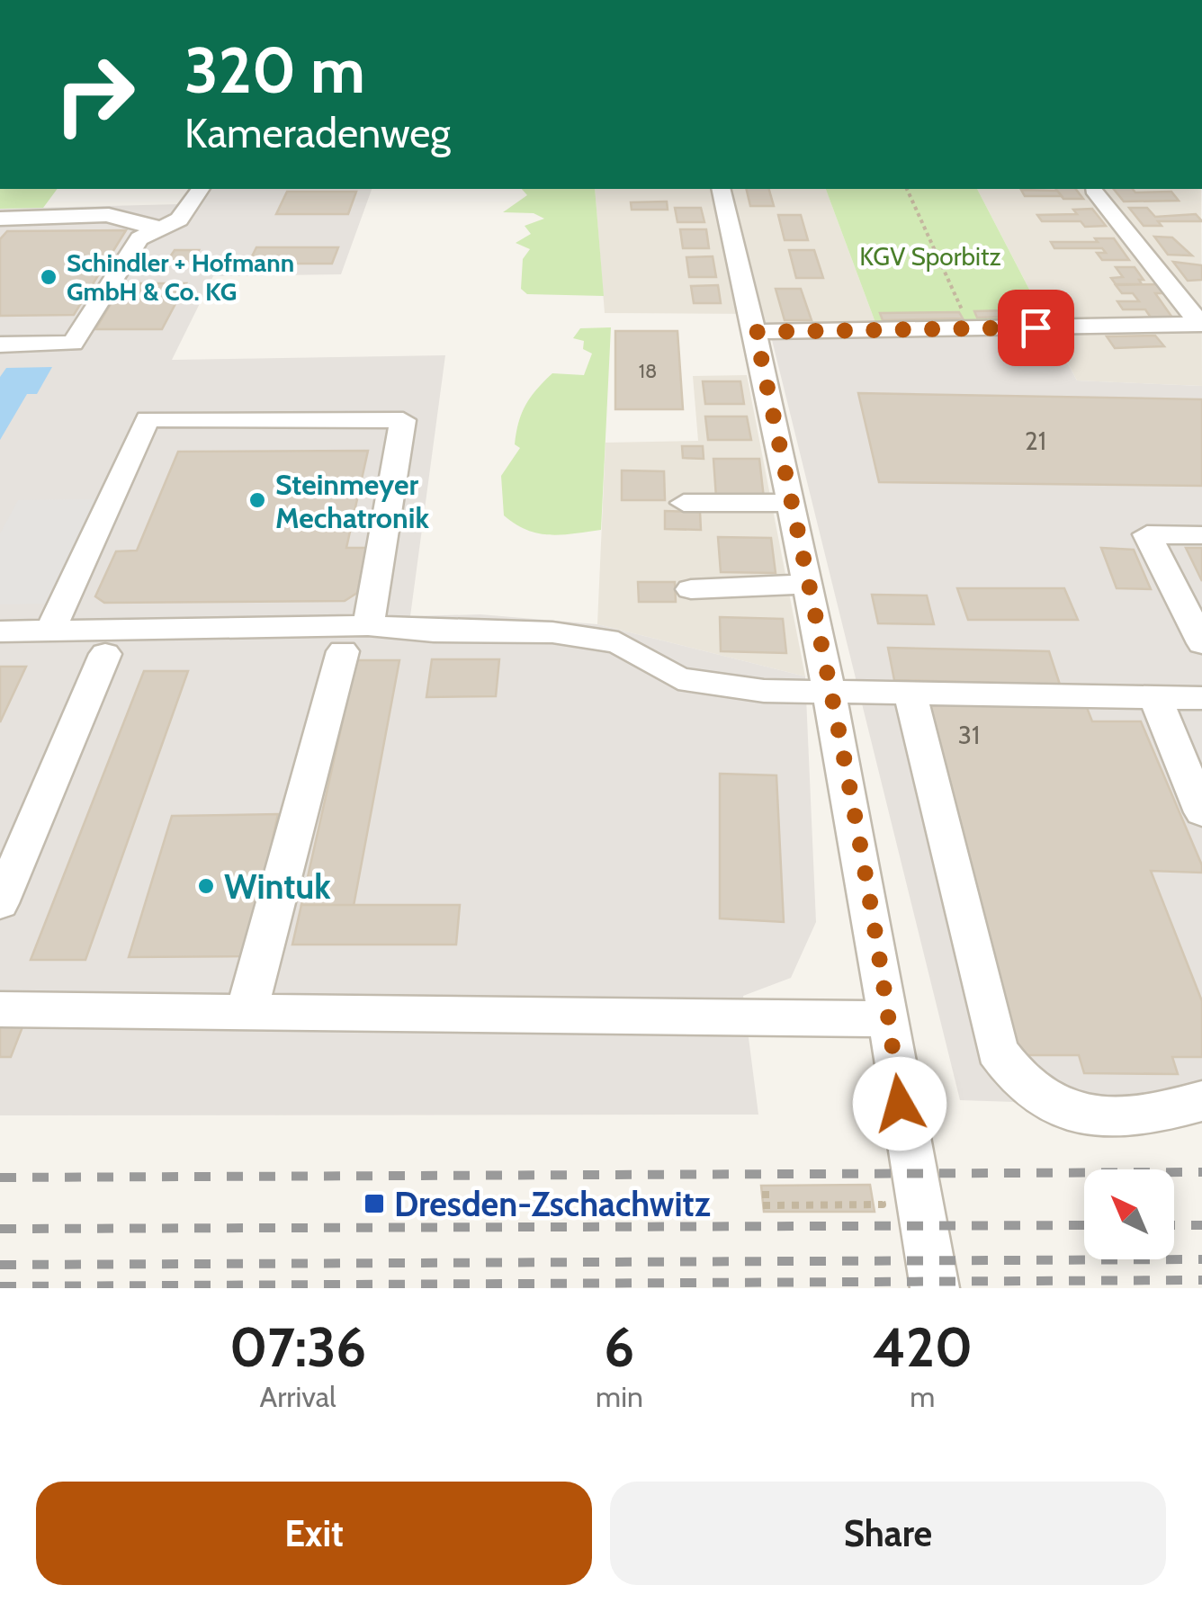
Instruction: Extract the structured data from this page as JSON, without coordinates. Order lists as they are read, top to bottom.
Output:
{
  "parks": ["KGV Sporbitz"],
  "places": {
    "other": ["Schindler + Hofmann GmbH & Co. KG", "Steinmeyer Mechatronik", "Wintuk"],
    "transit": ["Dresden-Zschachwitz"]
  },
  "house_numbers": ["18", "21", "31"],
  "north": "top left",
  "page": {
    "turn": ["320 m", "Kameradenweg"],
    "eta": [
      "07:36",
      "Arrival",
      "6",
      "min",
      "420",
      "m"
    ],
    "buttons": ["Exit", "Share"]
  }
}
